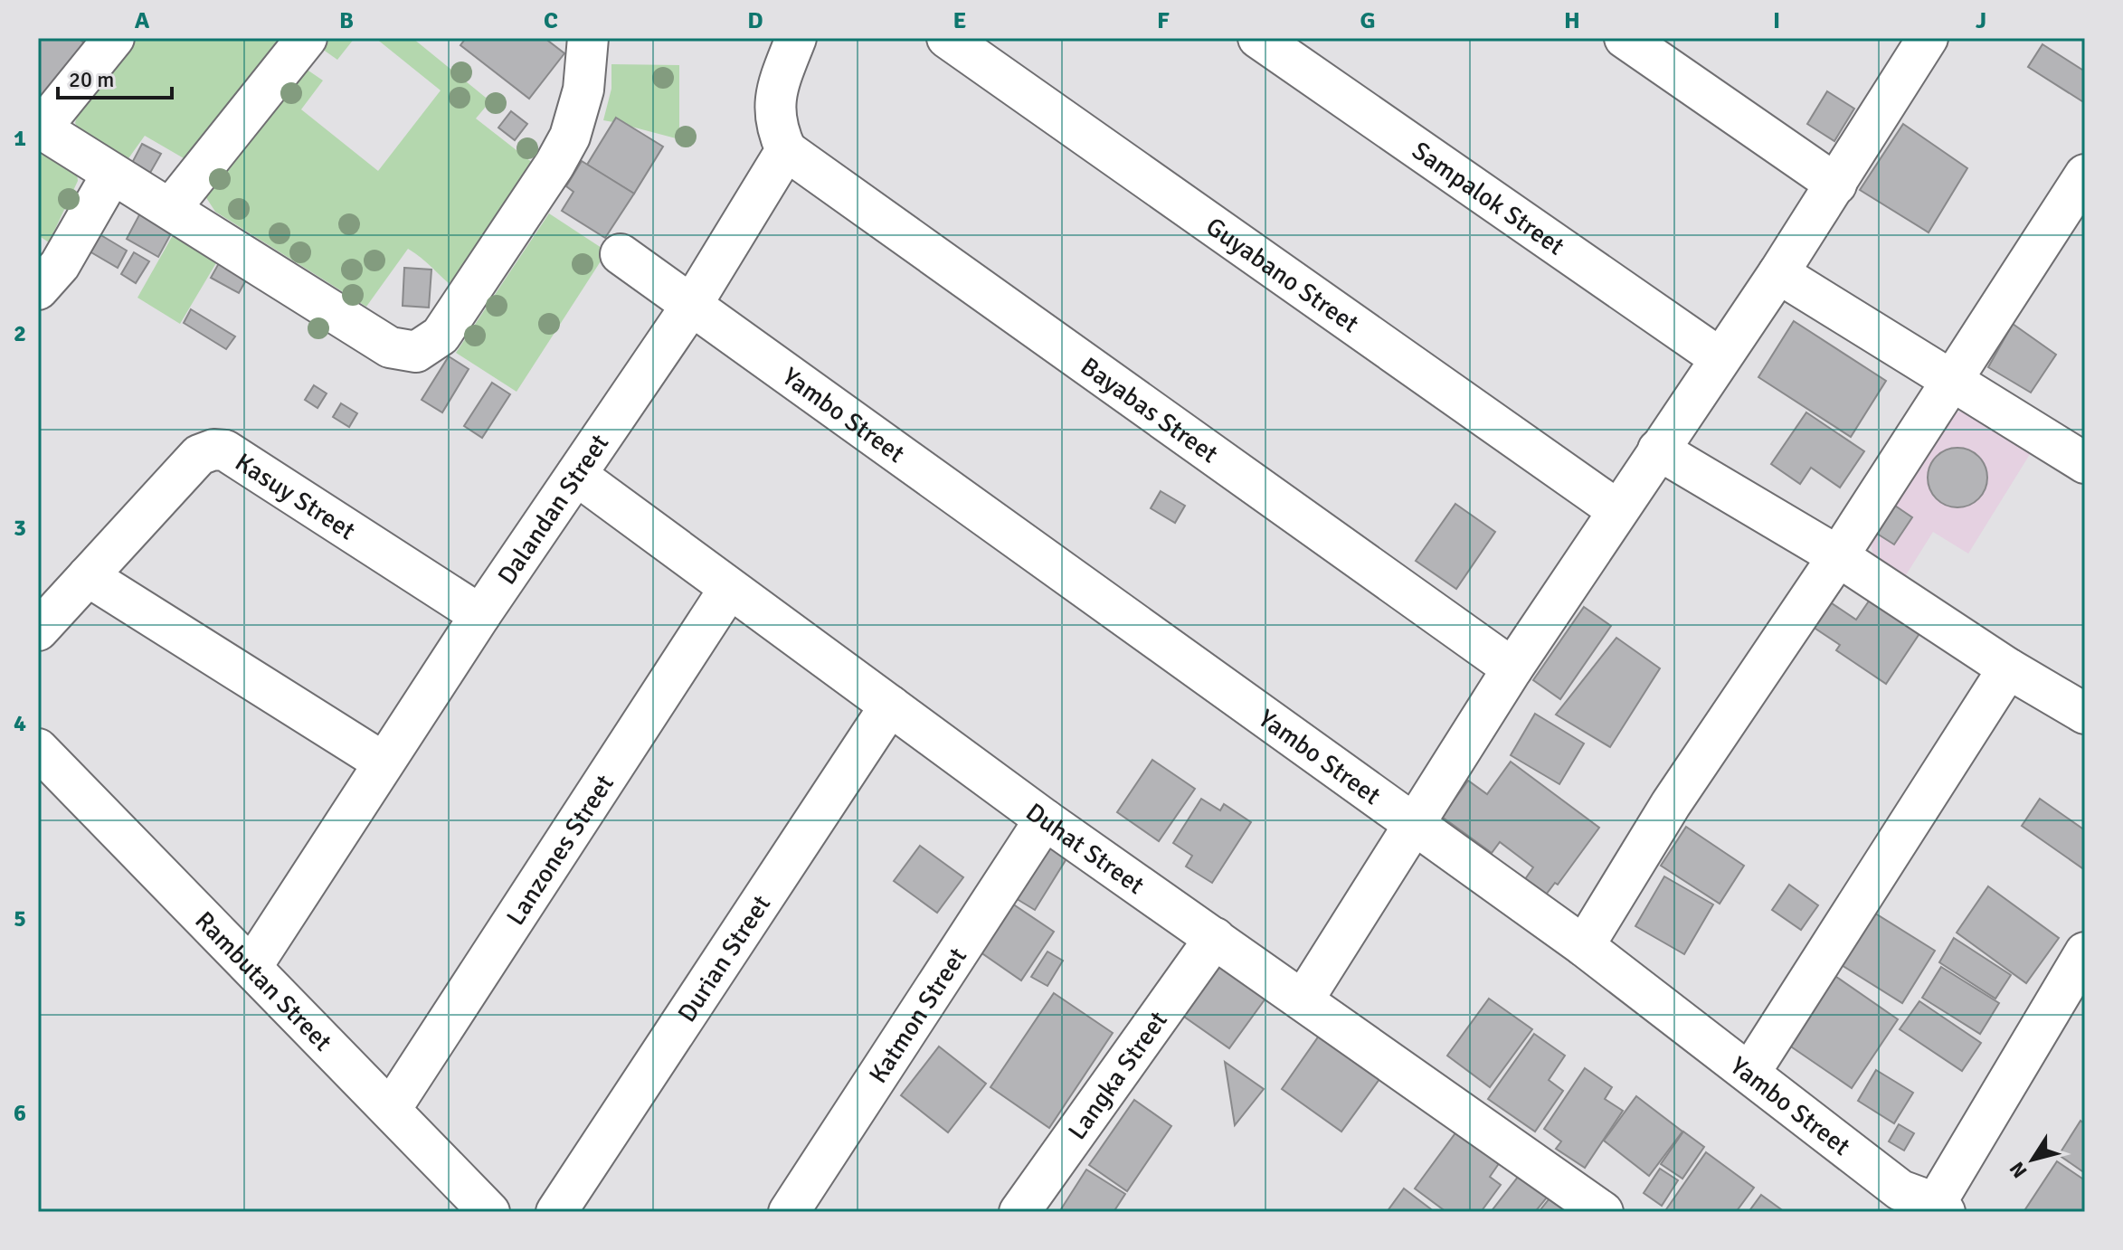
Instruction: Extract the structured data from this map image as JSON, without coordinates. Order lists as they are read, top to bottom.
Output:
{
  "streets": {
    "street": [
      "Sampalok Street",
      "Guyabano Street",
      "Bayabas Street",
      "Yambo Street",
      "Kasuy Street",
      "Dalandan Street",
      "Duhat Street",
      "Lanzones Street",
      "Durian Street",
      "Rambutan Street",
      "Katmon Street",
      "Langka Street"
    ]
  },
  "crossings": [
    ["Bayabas Street", "Dalandan Street"],
    ["Yambo Street", "Dalandan Street"],
    ["Kasuy Street", "Dalandan Street"],
    ["Dalandan Street", "Duhat Street"],
    ["Dalandan Street", "Rambutan Street"],
    ["Duhat Street", "Lanzones Street"],
    ["Duhat Street", "Durian Street"],
    ["Duhat Street", "Katmon Street"],
    ["Duhat Street", "Langka Street"],
    ["Lanzones Street", "Rambutan Street"]
  ],
  "scale_bar": "20 m",
  "north": "bottom left",
  "grid": {
    "columns": [
      "A",
      "B",
      "C",
      "D",
      "E",
      "F",
      "G",
      "H",
      "I",
      "J"
    ],
    "rows": [
      "1",
      "2",
      "3",
      "4",
      "5",
      "6"
    ]
  }
}
